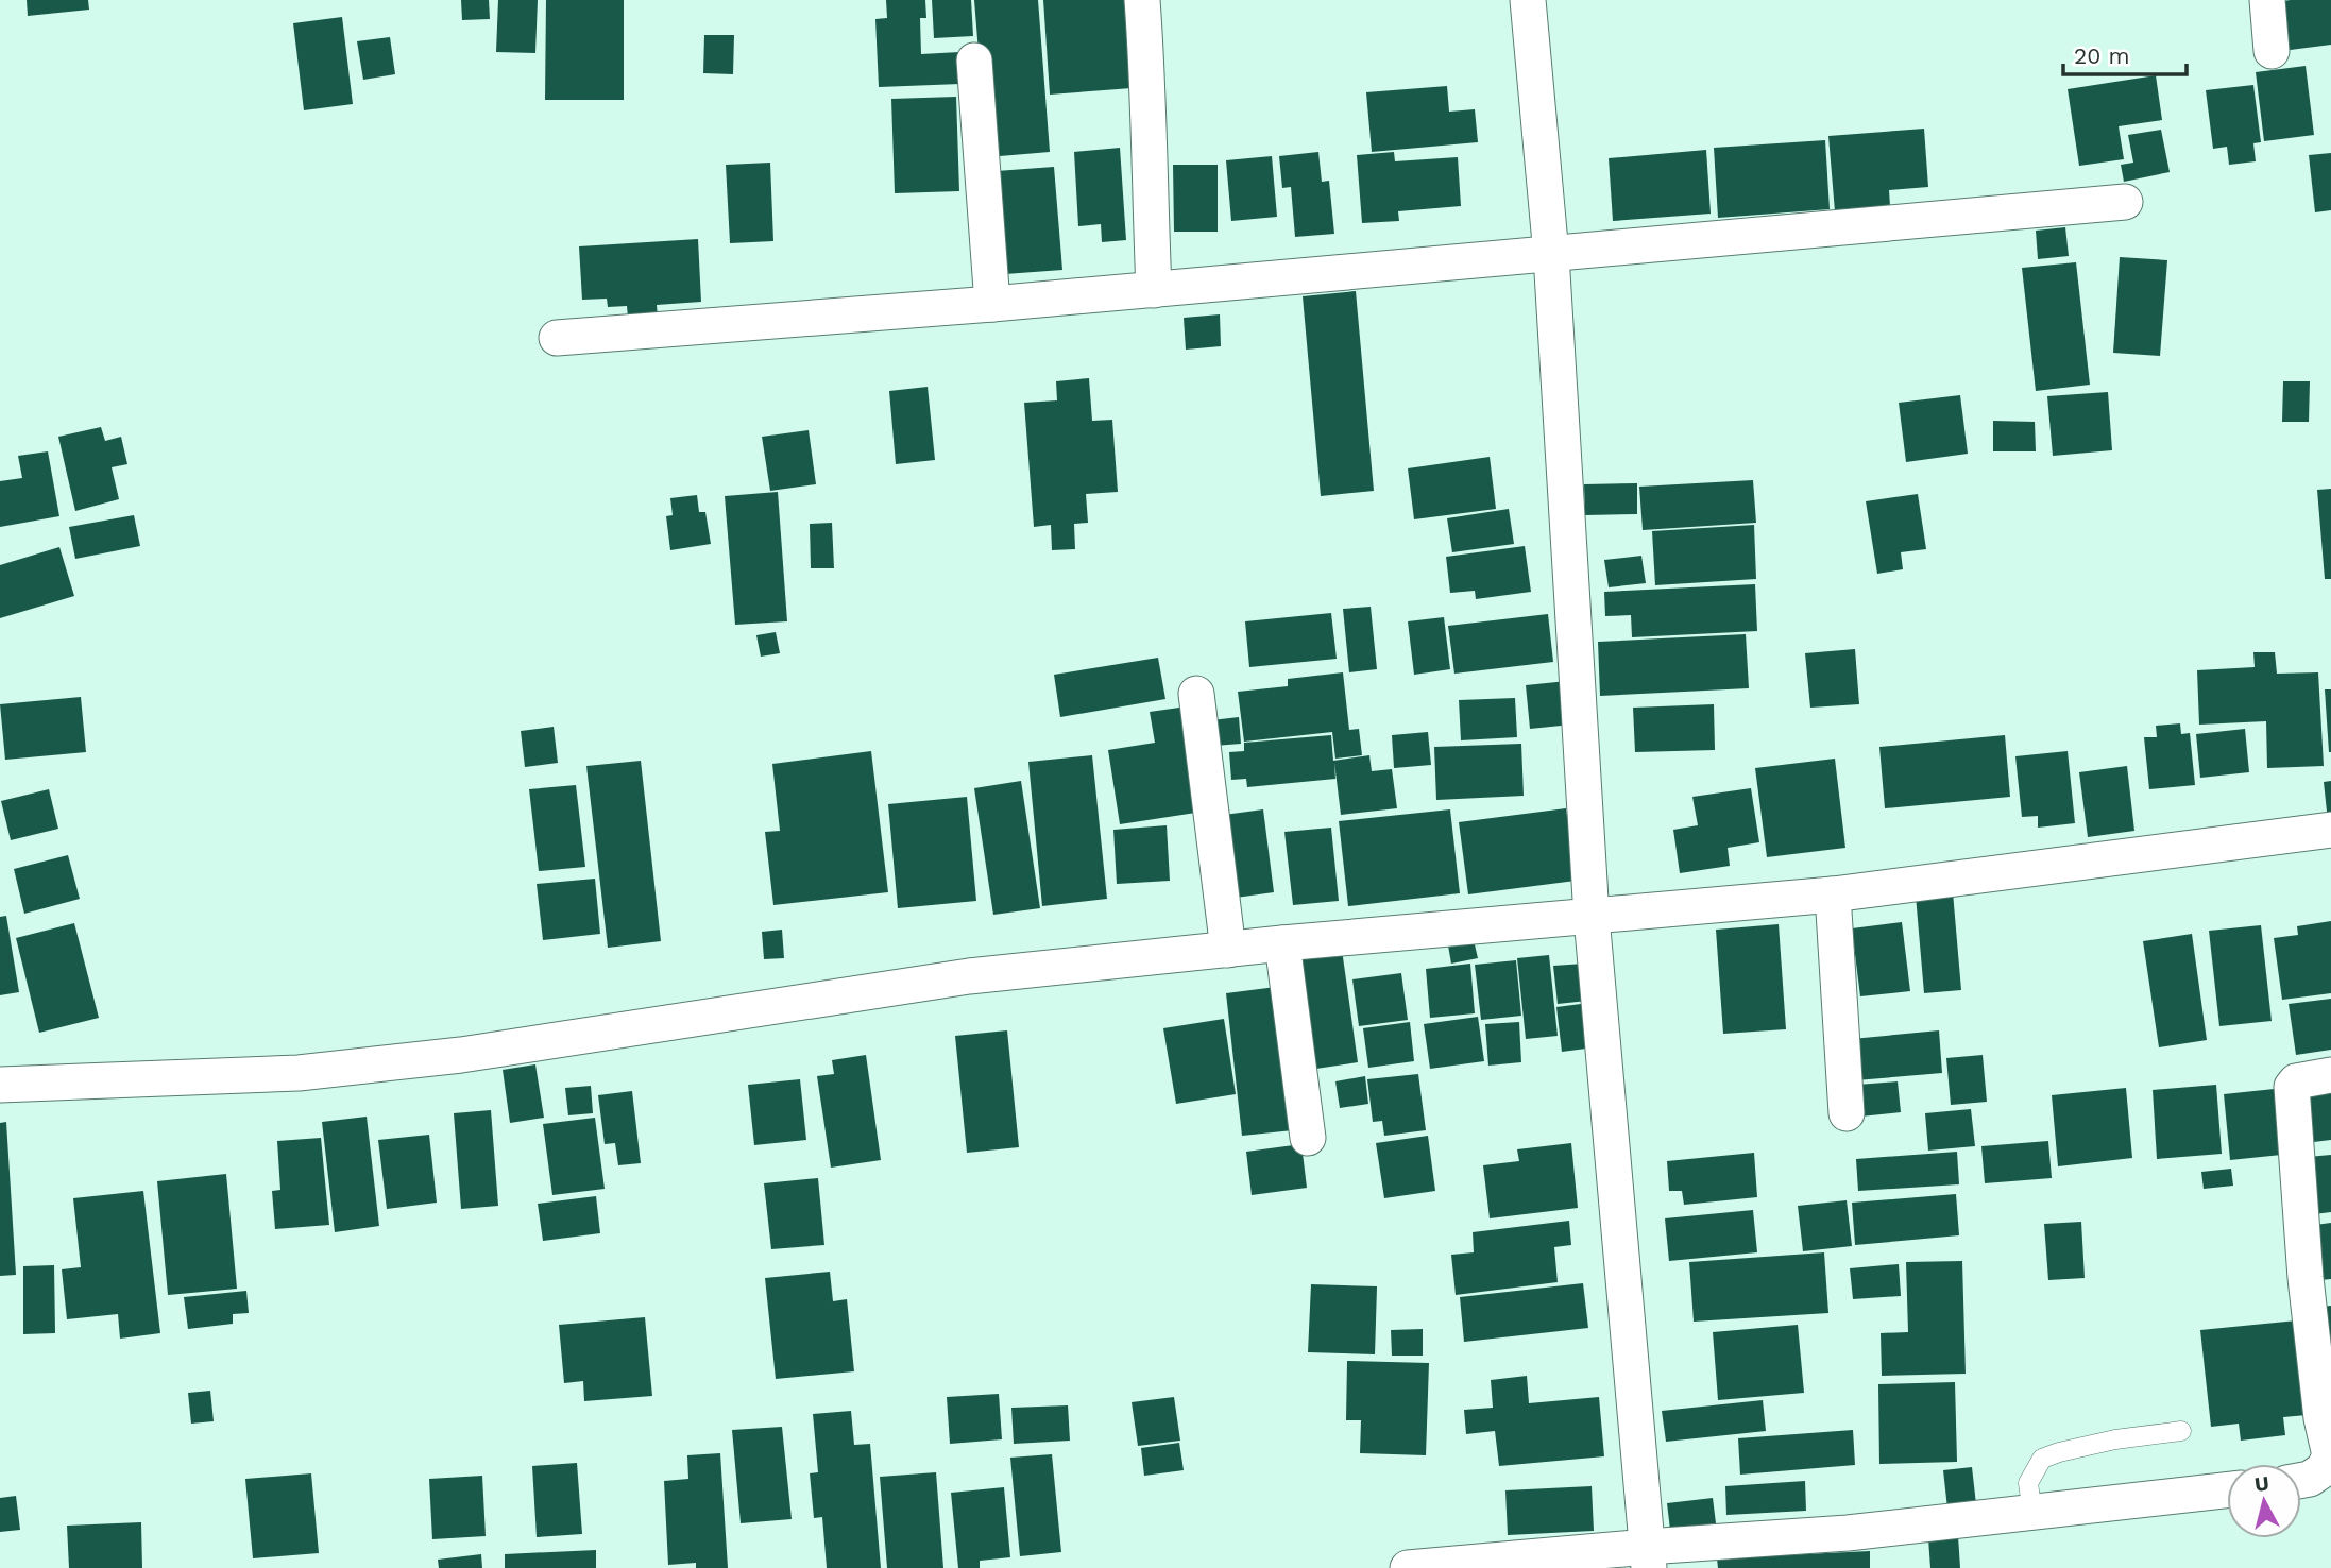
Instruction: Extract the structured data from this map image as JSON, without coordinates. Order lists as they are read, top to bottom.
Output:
{
  "scale_bar": "20 m",
  "north": "top"
}
